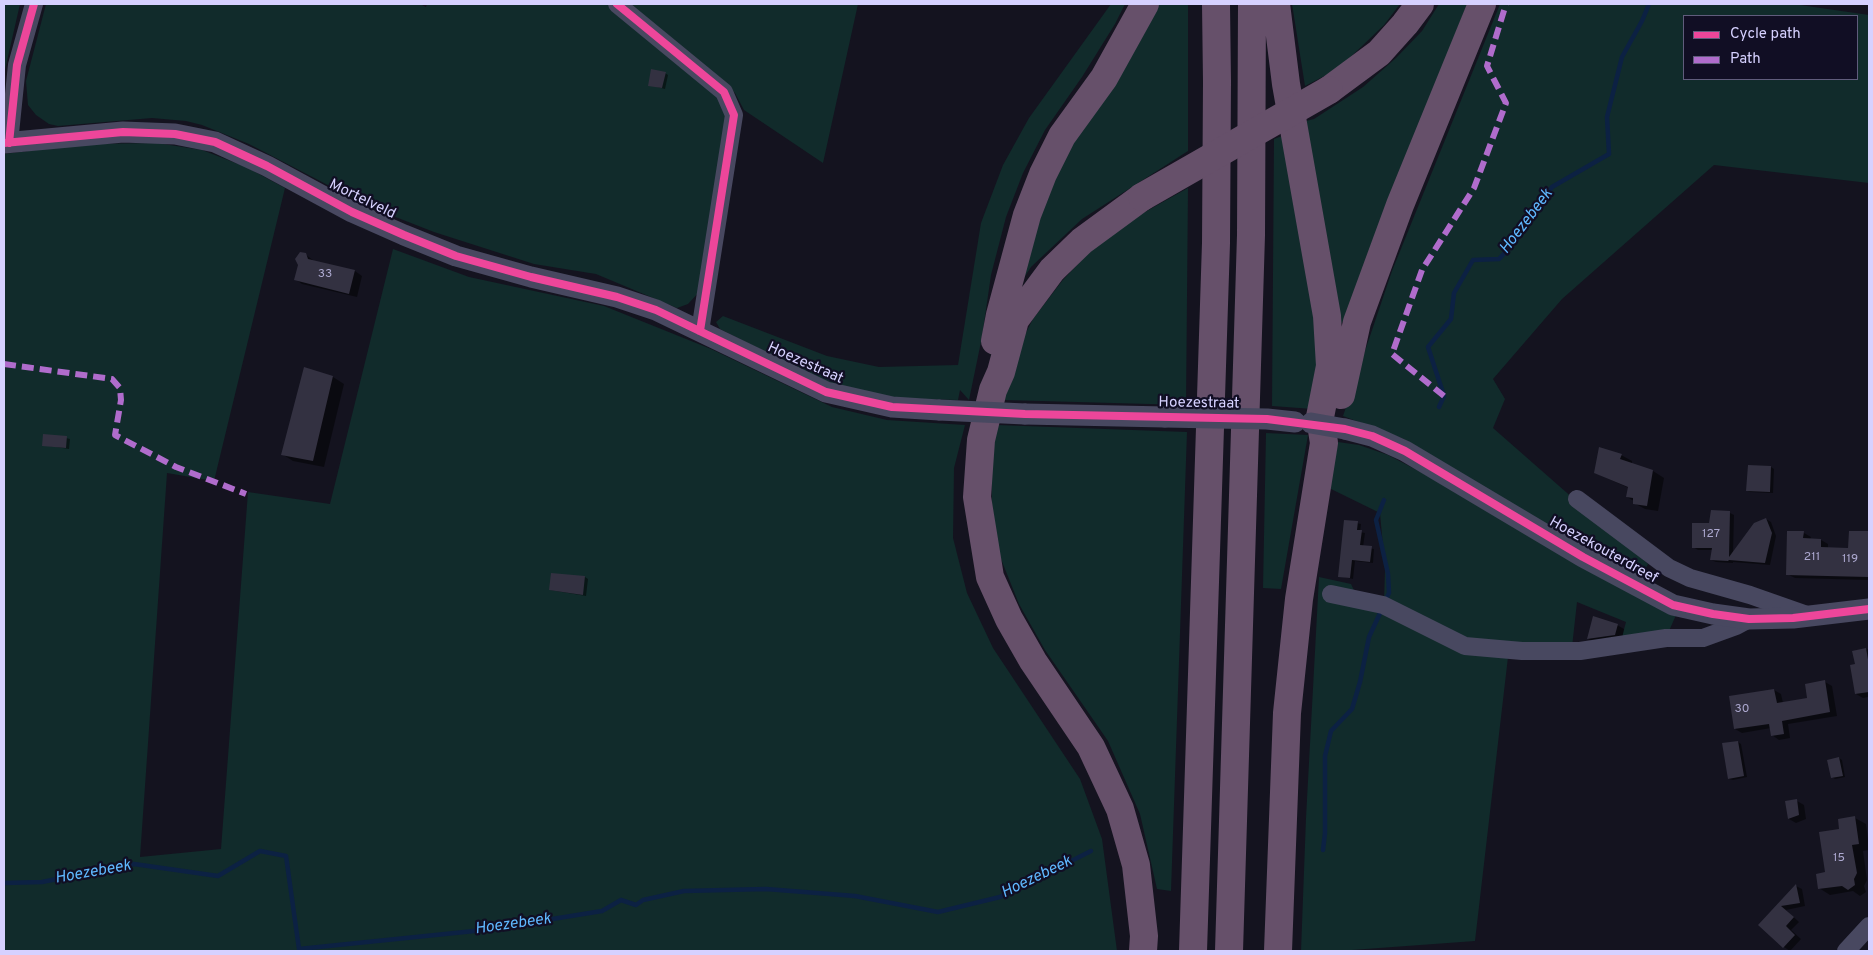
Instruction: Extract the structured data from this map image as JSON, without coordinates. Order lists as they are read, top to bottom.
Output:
{
  "streets": {
    "street": ["Mortelveld", "Hoezestraat", "Hoezekouterdreef"]
  },
  "crossings": [
    ["Mortelveld", "Hoezestraat"],
    ["Hoezestraat", "Hoezekouterdreef"]
  ],
  "water": ["Hoezebeek"],
  "house_numbers": [
    "33",
    "127",
    "211",
    "119",
    "30",
    "15"
  ],
  "legend": ["Cycle path", "Path"]
}
